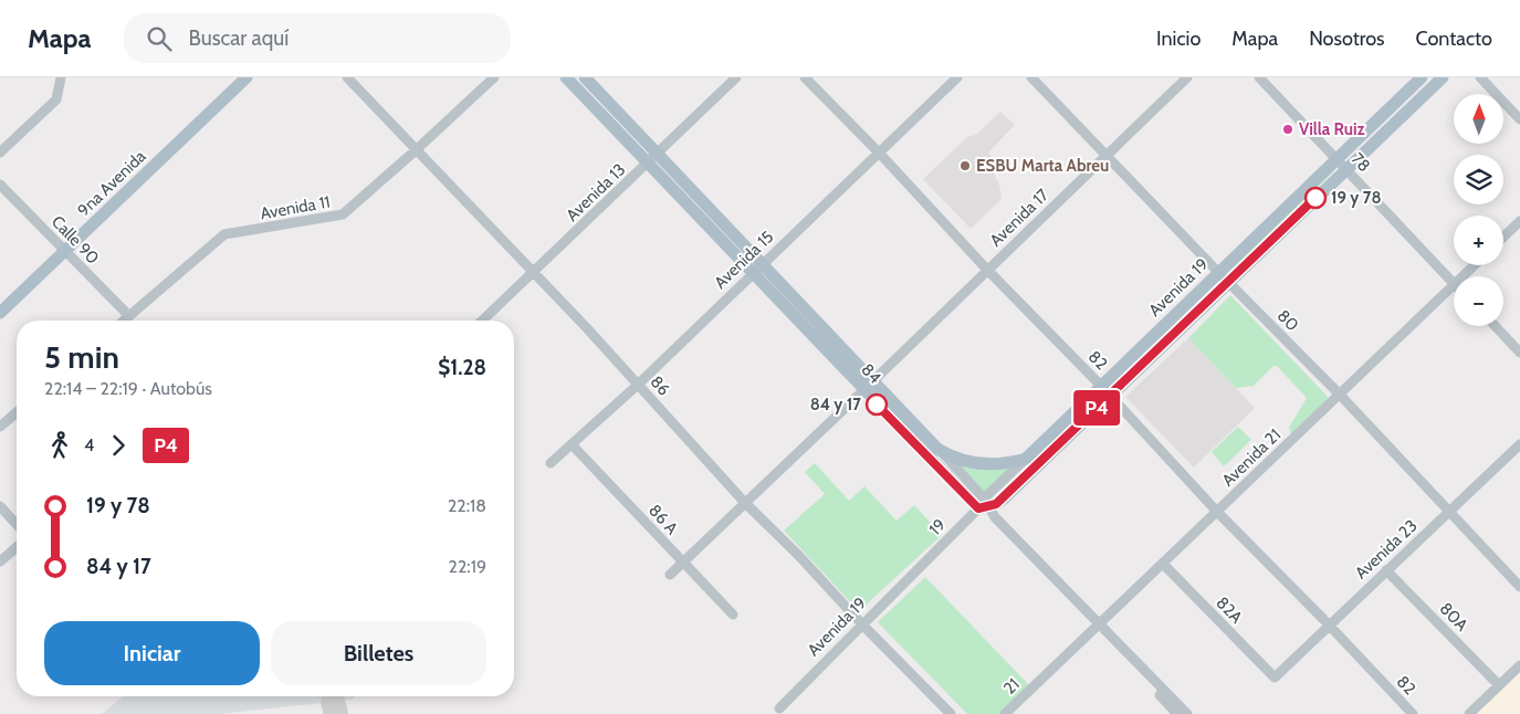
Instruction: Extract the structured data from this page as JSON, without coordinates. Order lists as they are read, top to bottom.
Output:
{
  "streets": {
    "main road": ["9na Avenida", "Avenida 19", "84"],
    "street": [
      "78",
      "Avenida 13",
      "Avenida 11",
      "Avenida 17",
      "Calle 90",
      "Avenida 15",
      "80",
      "82",
      "86",
      "Avenida 21",
      "86 A",
      "19",
      "Avenida 23",
      "82A",
      "80A",
      "21"
    ]
  },
  "crossings": [
    ["78", "Avenida 19"],
    ["9na Avenida", "Calle 90"],
    ["Avenida 13", "84"],
    ["Avenida 13", "86"],
    ["Avenida 11", "Calle 90"],
    ["Avenida 11", "86"],
    ["Avenida 17", "80"],
    ["Avenida 17", "82"],
    ["Avenida 17", "84"],
    ["Avenida 15", "82"],
    ["Avenida 15", "84"],
    ["Avenida 15", "86"],
    ["Avenida 15", "86 A"],
    ["Avenida 19", "80"],
    ["Avenida 19", "82"],
    ["Avenida 19", "84"],
    ["Avenida 19", "86"],
    ["Avenida 19", "19"],
    ["80", "Avenida 21"],
    ["80", "Avenida 23"],
    ["82", "Avenida 21"],
    ["82", "Avenida 23"],
    ["84", "Avenida 21"],
    ["84", "19"],
    ["Avenida 21", "82A"],
    ["Avenida 21", "21"],
    ["Avenida 23", "82A"],
    ["Avenida 23", "80A"]
  ],
  "places": [
    "Villa Ruiz",
    "ESBU Marta Abreu",
    "19 y 78",
    "84 y 17"
  ],
  "lines": ["bus line P4"],
  "north": "top",
  "page": {
    "header": "Mapa",
    "search": "Buscar aquí",
    "nav": [
      "Inicio",
      "Mapa",
      "Nosotros",
      "Contacto"
    ],
    "on_map": "P4",
    "map_buttons": ["+", "−"],
    "heading": ["5 min", "22:14 – 22:19 · Autobús", "$1.28"],
    "legs": ["4", "P4"],
    "list": [
      {
        "name": "19 y 78",
        "value": "22:18"
      },
      {
        "name": "84 y 17",
        "value": "22:19"
      }
    ],
    "buttons": ["Iniciar", "Billetes"]
  }
}
